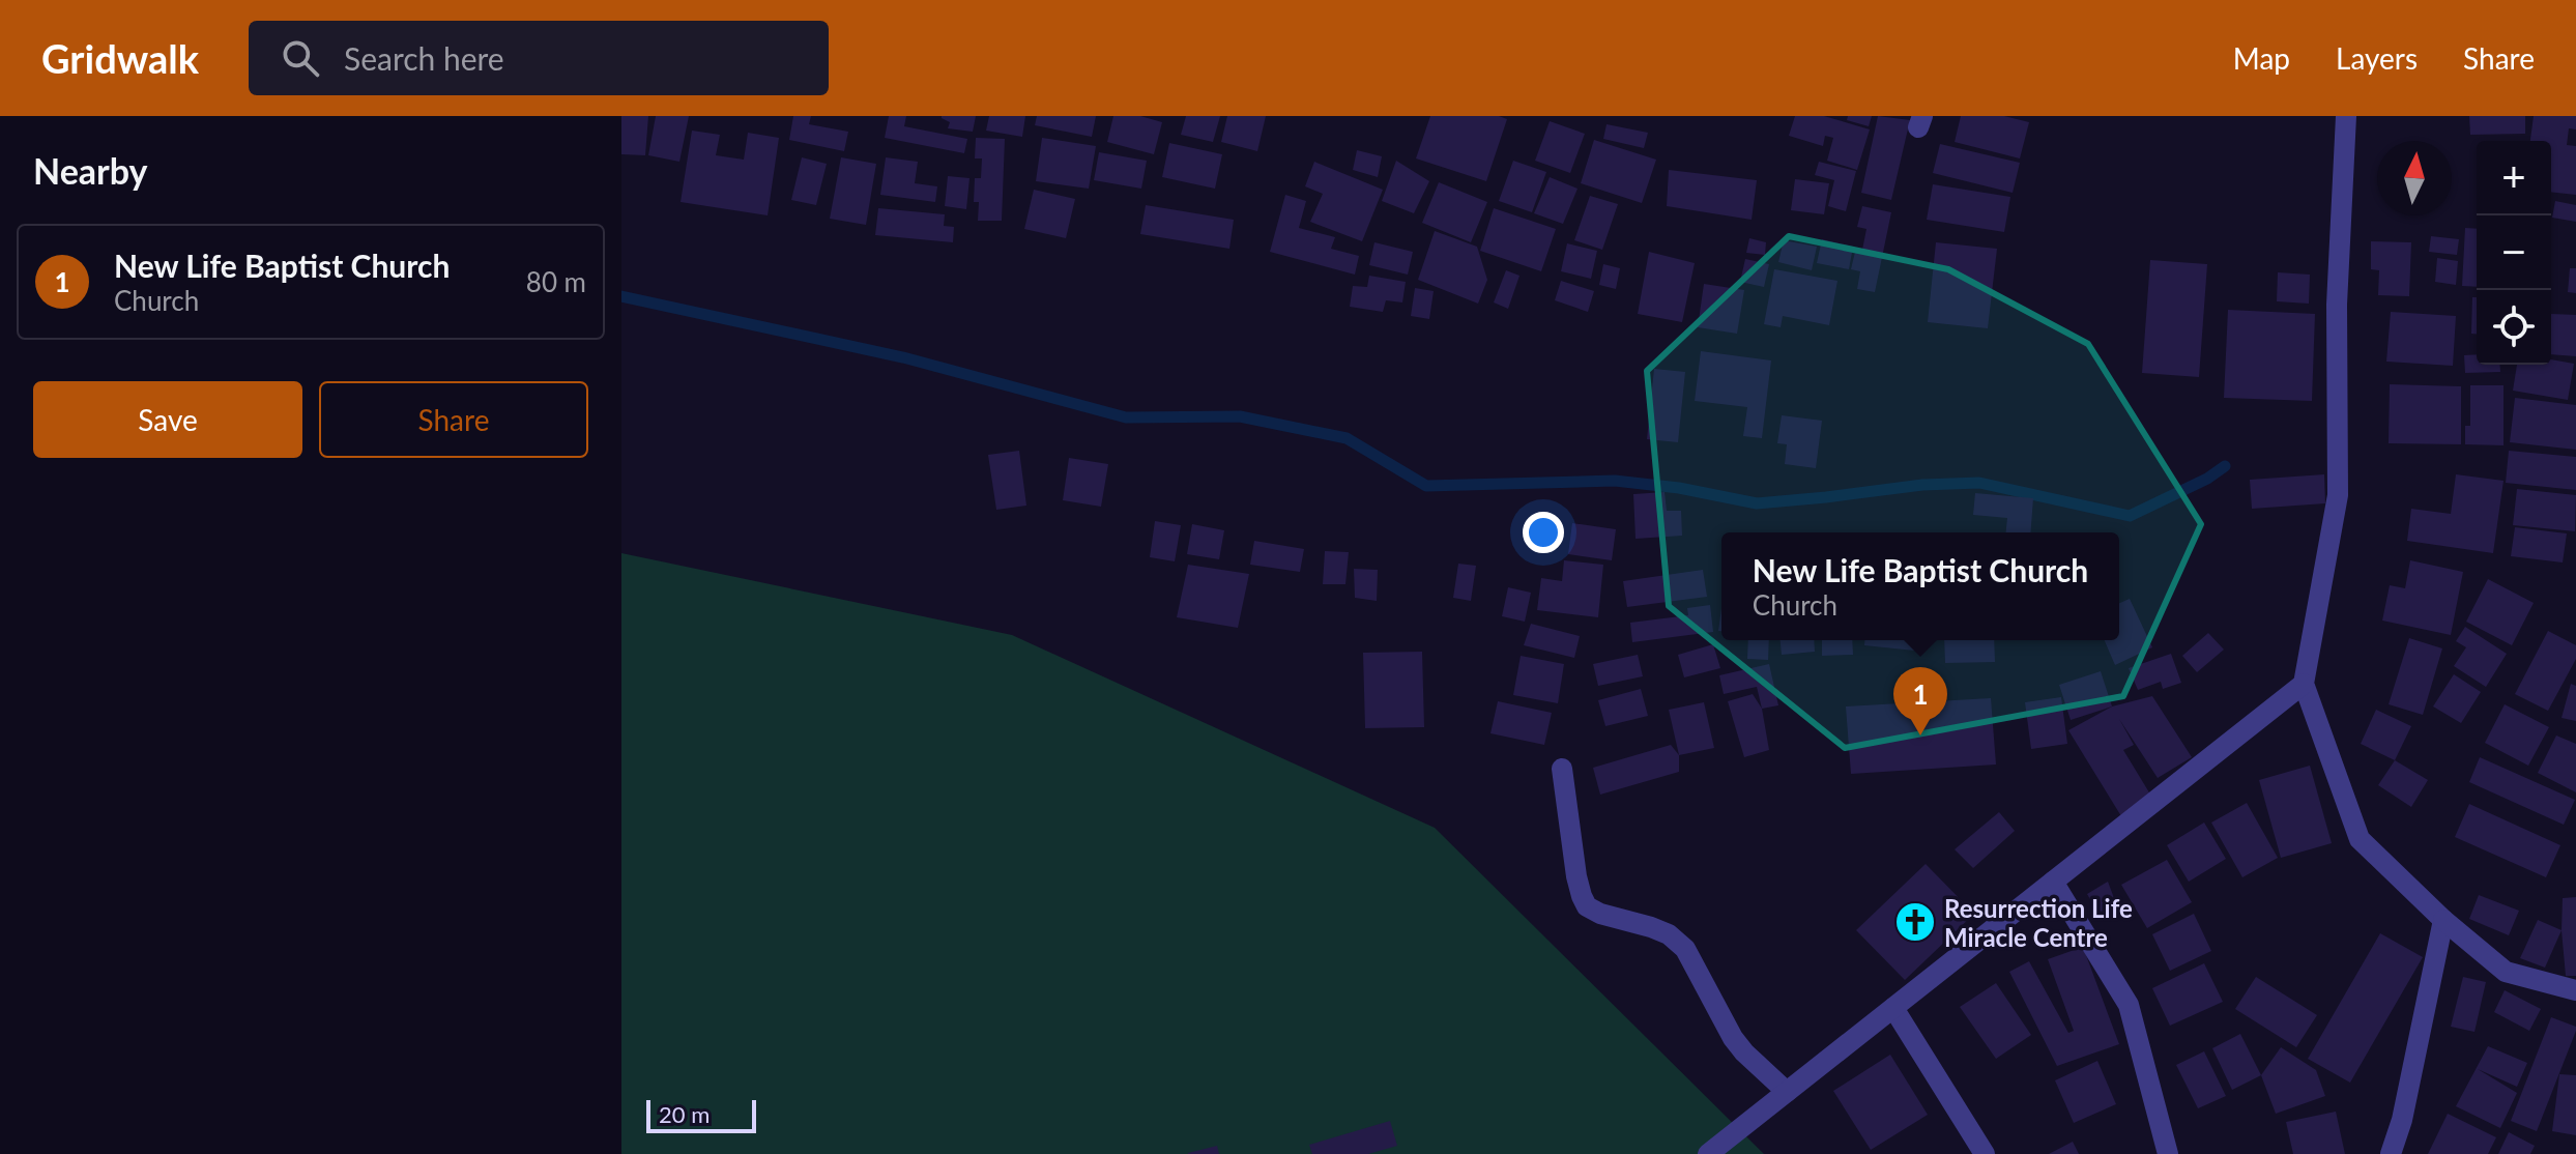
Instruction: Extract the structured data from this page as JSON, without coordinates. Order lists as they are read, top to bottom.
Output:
{
  "places": {
    "church": ["Resurrection Life Miracle Centre"]
  },
  "scale_bar": "20 m",
  "north": "top",
  "page": {
    "header": "Gridwalk",
    "search": "Search here",
    "nav": ["Map", "Layers", "Share"],
    "heading": "Nearby",
    "map_buttons": ["+", "−"],
    "list": [
      {
        "mark": "1",
        "name": "New Life Baptist Church",
        "note": "Church",
        "value": "80 m"
      }
    ],
    "buttons": ["Save", "Share"],
    "popup": ["New Life Baptist Church", "Church"],
    "pins": "1",
    "scale": "20 m"
  }
}
